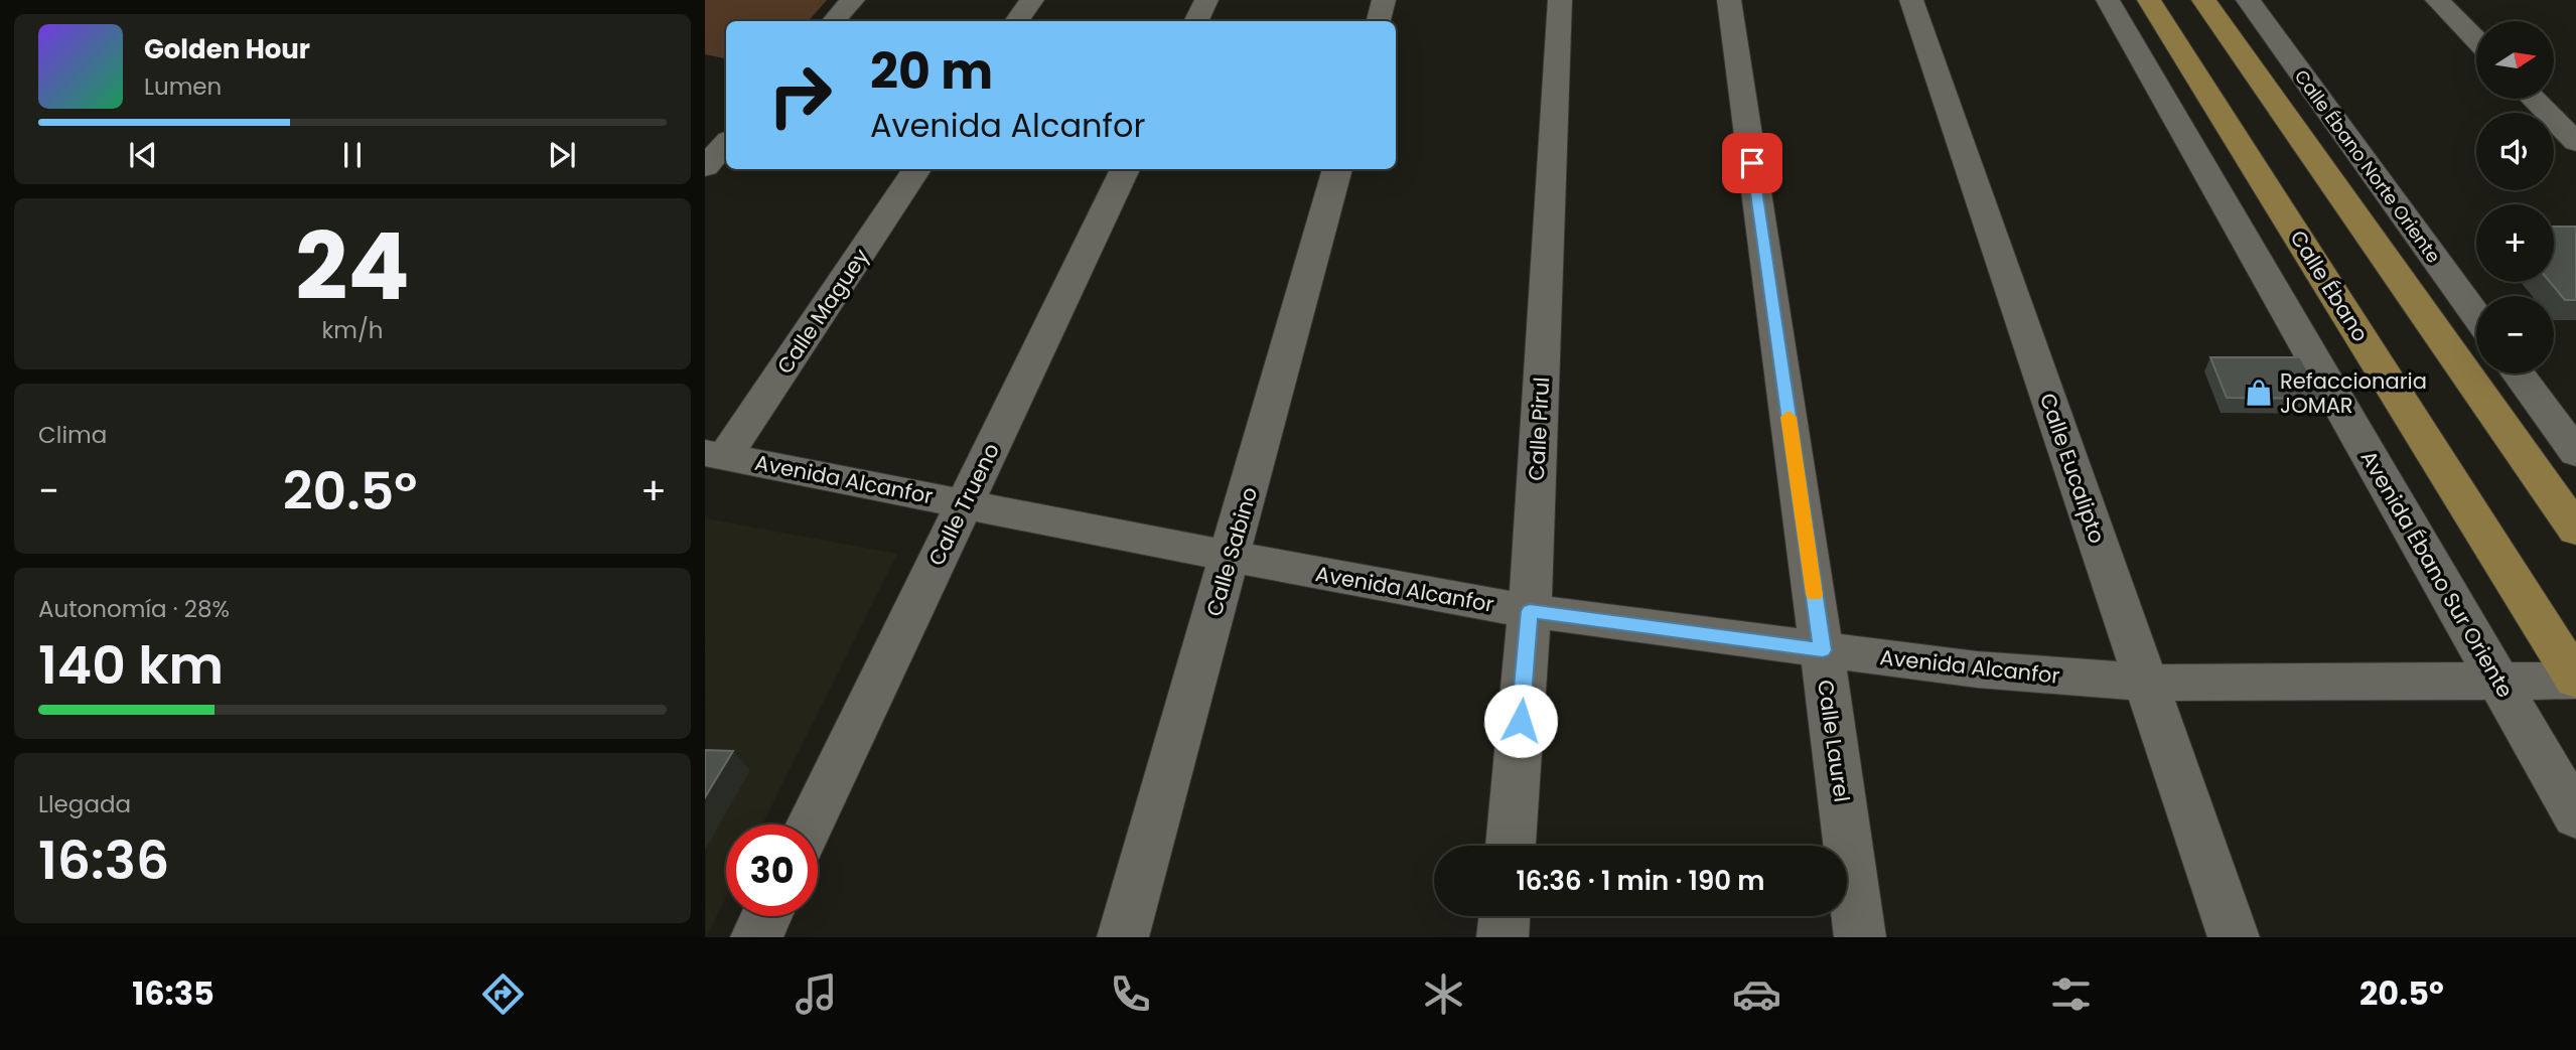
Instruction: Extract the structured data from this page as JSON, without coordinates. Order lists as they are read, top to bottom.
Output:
{
  "streets": {
    "main road": ["Calle Ébano"],
    "street": [
      "Calle Ébano Norte Oriente",
      "Calle Maguey",
      "Calle Pirul",
      "Calle Eucalipto",
      "Avenida Alcanfor",
      "Calle Trueno",
      "Calle Sabino",
      "Avenida Ébano Sur Oriente",
      "Calle Laurel"
    ]
  },
  "crossings": [
    ["Calle Ébano", "Avenida Alcanfor"],
    ["Calle Maguey", "Avenida Alcanfor"],
    ["Calle Pirul", "Avenida Alcanfor"],
    ["Calle Eucalipto", "Avenida Alcanfor"],
    ["Avenida Alcanfor", "Calle Trueno"],
    ["Avenida Alcanfor", "Calle Sabino"],
    ["Avenida Alcanfor", "Avenida Ébano Sur Oriente"],
    ["Avenida Alcanfor", "Calle Laurel"]
  ],
  "places": {
    "shop": ["Refaccionaria JOMAR"]
  },
  "north": "right",
  "page": {
    "map_buttons": ["+", "−"],
    "turn": ["20 m", "Avenida Alcanfor"],
    "song": ["Golden Hour", "Lumen"],
    "tile": [
      ["24", "km/h"],
      "Clima",
      ["Autonomía · 28%", "140 km"],
      ["Llegada", "16:36"]
    ],
    "heat": ["−", "20.5°", "+"],
    "limit": "30",
    "trip": "16:36 · 1 min · 190 m",
    "tabs": ["16:35", "20.5°"]
  }
}
